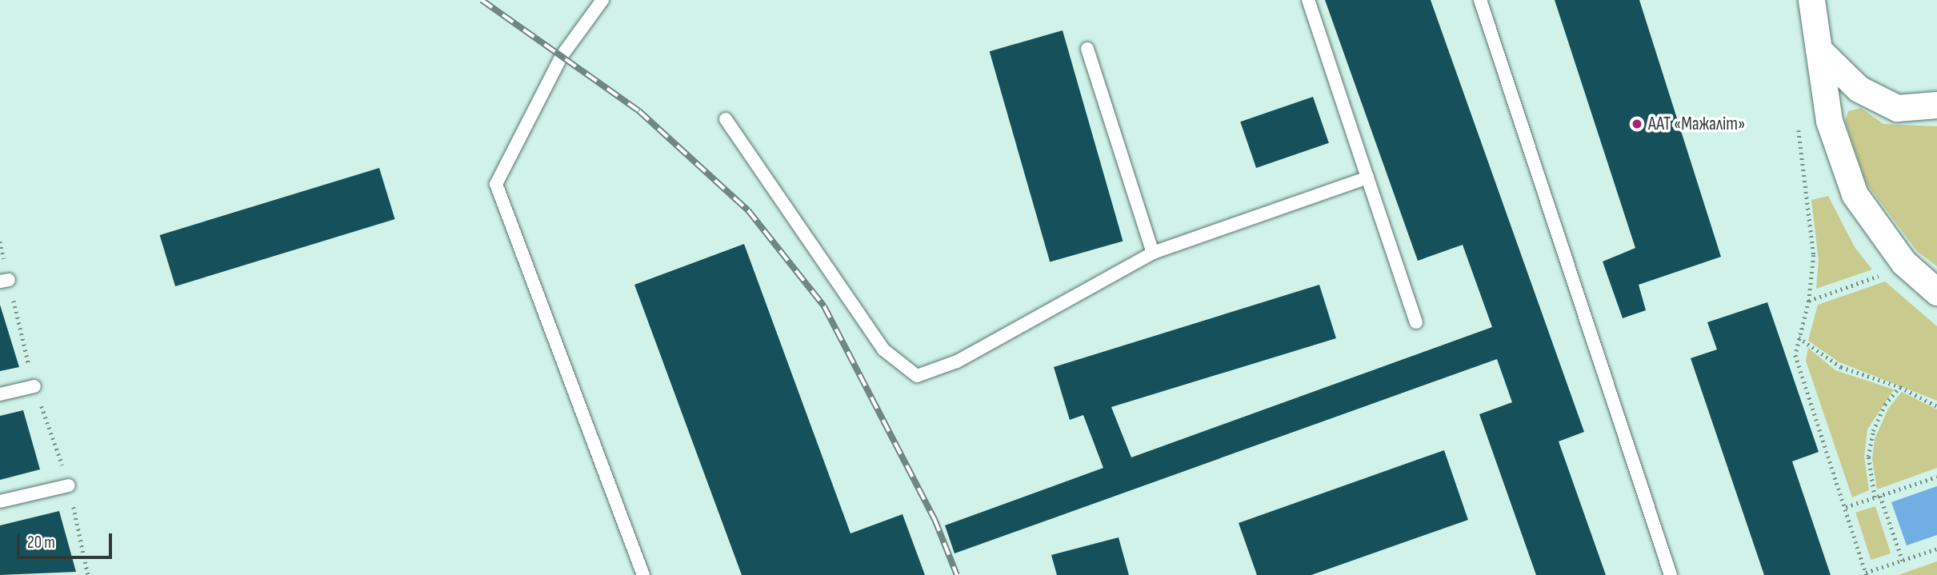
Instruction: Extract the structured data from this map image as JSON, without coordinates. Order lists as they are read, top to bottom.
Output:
{
  "places": ["ААТ «Мажаліт»"],
  "scale_bar": "20 m"
}
